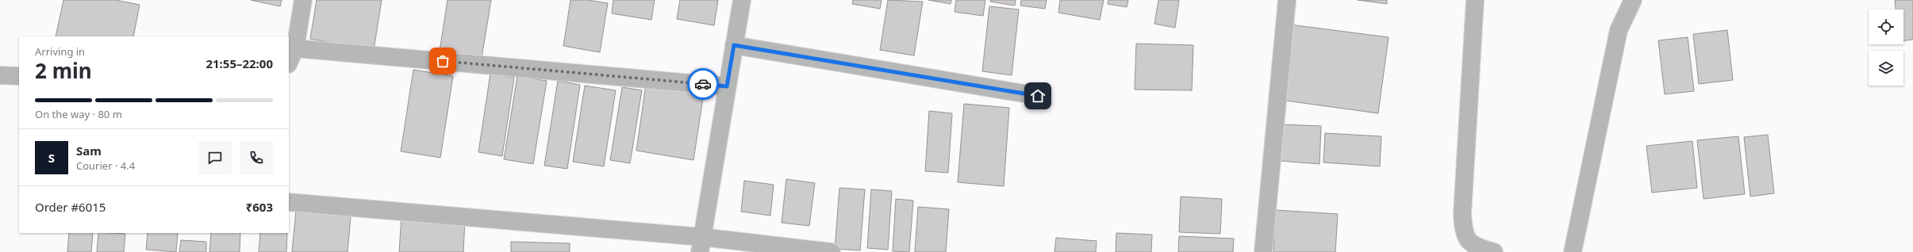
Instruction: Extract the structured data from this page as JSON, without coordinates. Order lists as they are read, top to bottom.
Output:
{
  "page": {
    "heading": ["2 min", "Arriving in", "21:55–22:00"],
    "panel": [
      "Sam",
      "Courier · 4.4",
      "Order #6015",
      "₹603"
    ],
    "bar": "On the way · 80 m",
    "round": "S"
  }
}
